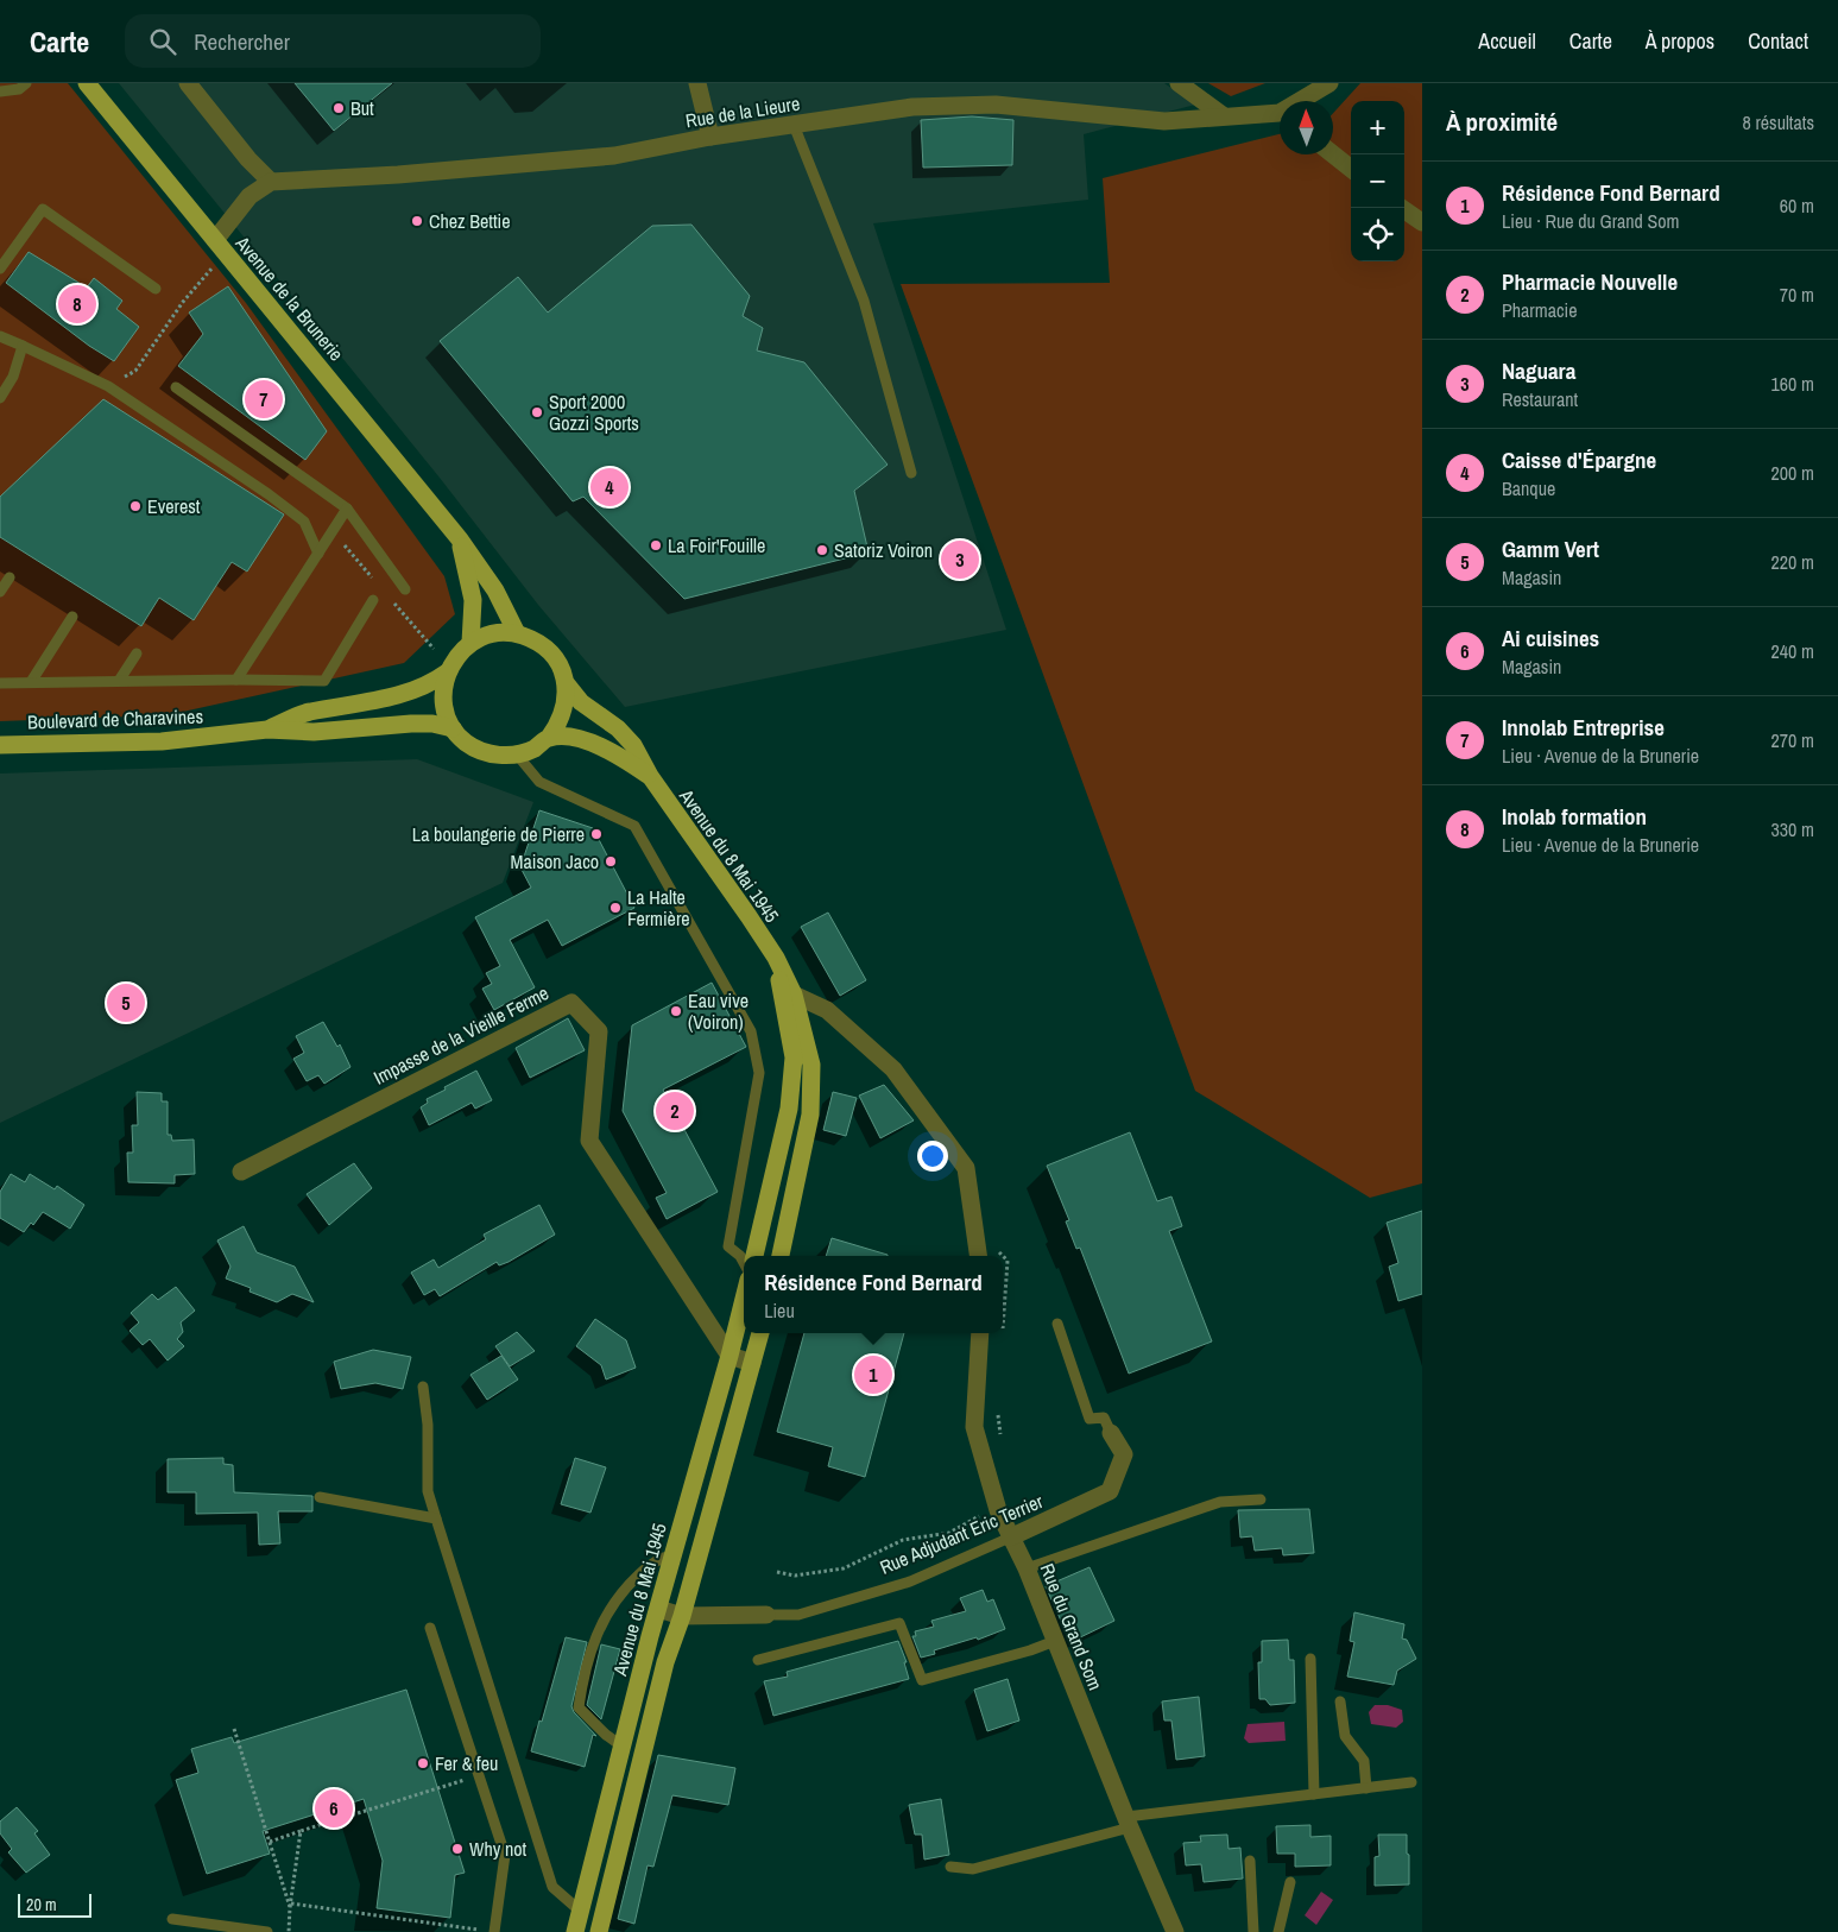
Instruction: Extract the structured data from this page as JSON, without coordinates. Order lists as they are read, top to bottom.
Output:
{
  "streets": {
    "main road": ["Avenue de la Brunerie", "Boulevard de Charavines", "Avenue du 8 Mai 1945"],
    "street": [
      "Rue de la Lieure",
      "Impasse de la Vieille Ferme",
      "Rue Adjudant Eric Terrier",
      "Rue du Grand Som"
    ]
  },
  "crossings": [
    ["Avenue de la Brunerie", "Boulevard de Charavines"],
    ["Avenue de la Brunerie", "Avenue du 8 Mai 1945"],
    ["Boulevard de Charavines", "Avenue du 8 Mai 1945"],
    ["Avenue du 8 Mai 1945", "Impasse de la Vieille Ferme"],
    ["Avenue du 8 Mai 1945", "Rue Adjudant Eric Terrier"],
    ["Rue Adjudant Eric Terrier", "Rue du Grand Som"]
  ],
  "places": [
    "But",
    "Chez Bettie",
    "Sport 2000 Gozzi Sports",
    "Everest",
    "La Foir'Fouille",
    "Satoriz Voiron",
    "La boulangerie de Pierre",
    "Maison Jaco",
    "La Halte Fermière",
    "Eau vive (Voiron)",
    "Fer & feu",
    "Why not"
  ],
  "scale_bar": "20 m",
  "north": "top",
  "page": {
    "header": "Carte",
    "search": "Rechercher",
    "nav": [
      "Accueil",
      "Carte",
      "À propos",
      "Contact"
    ],
    "heading": ["À proximité", "8 résultats"],
    "map_buttons": ["+", "−"],
    "list": [
      {
        "mark": "1",
        "name": "Résidence Fond Bernard",
        "note": "Lieu · Rue du Grand Som",
        "value": "60 m"
      },
      {
        "mark": "2",
        "name": "Pharmacie Nouvelle",
        "note": "Pharmacie",
        "value": "70 m"
      },
      {
        "mark": "3",
        "name": "Naguara",
        "note": "Restaurant",
        "value": "160 m"
      },
      {
        "mark": "4",
        "name": "Caisse d'Épargne",
        "note": "Banque",
        "value": "200 m"
      },
      {
        "mark": "5",
        "name": "Gamm Vert",
        "note": "Magasin",
        "value": "220 m"
      },
      {
        "mark": "6",
        "name": "Ai cuisines",
        "note": "Magasin",
        "value": "240 m"
      },
      {
        "mark": "7",
        "name": "Innolab Entreprise",
        "note": "Lieu · Avenue de la Brunerie",
        "value": "270 m"
      },
      {
        "mark": "8",
        "name": "Inolab formation",
        "note": "Lieu · Avenue de la Brunerie",
        "value": "330 m"
      }
    ],
    "pins": [
      "8",
      "7",
      "4",
      "3",
      "5",
      "2",
      "1",
      "6"
    ],
    "popup": ["Résidence Fond Bernard", "Lieu"],
    "scale": "20 m"
  }
}
